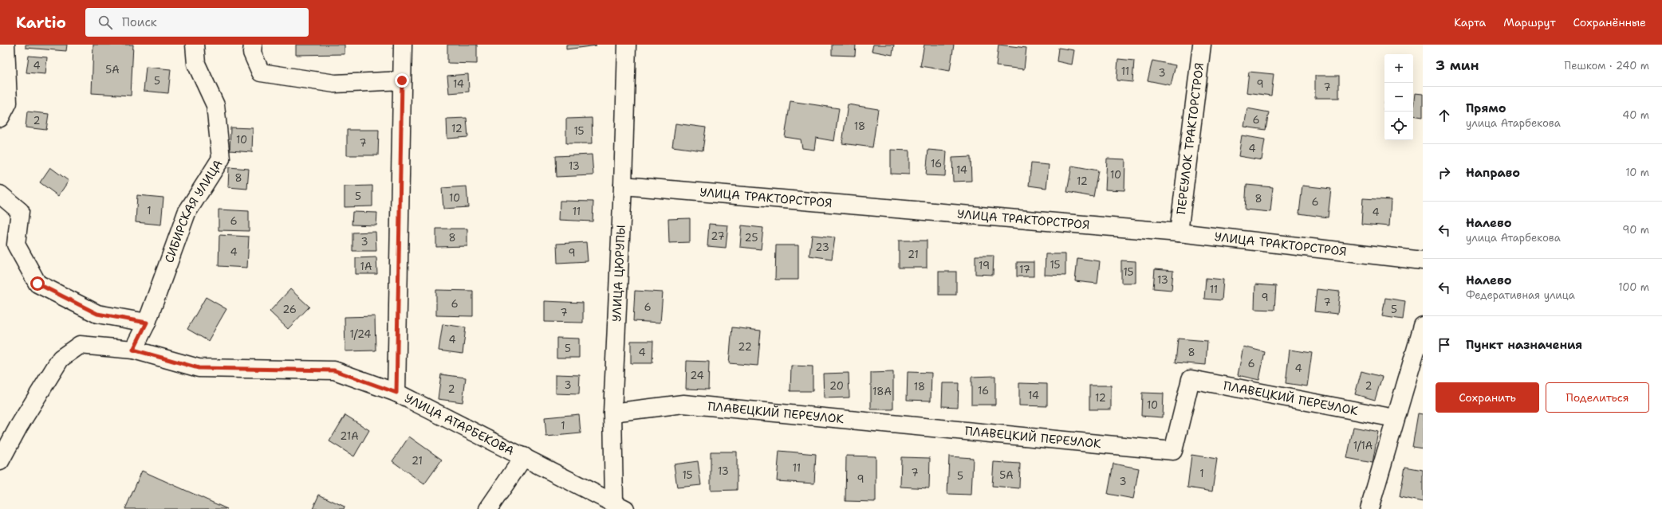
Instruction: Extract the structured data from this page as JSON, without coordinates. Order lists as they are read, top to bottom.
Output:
{
  "streets": {
    "street": [
      "ПЕРЕУЛОК ТРАКТОРСТРОЯ",
      "УЛИЦА ТРАКТОРСТРОЯ",
      "СИБИРСКАЯ УЛИЦА",
      "УЛИЦА ЦЮРУПЫ",
      "ПЛАВЕЦКИЙ ПЕРЕУЛОК",
      "УЛИЦА АТАРБЕКОВА"
    ]
  },
  "crossings": [
    ["ПЕРЕУЛОК ТРАКТОРСТРОЯ", "УЛИЦА ТРАКТОРСТРОЯ"],
    ["УЛИЦА ТРАКТОРСТРОЯ", "УЛИЦА ЦЮРУПЫ"],
    ["СИБИРСКАЯ УЛИЦА", "УЛИЦА АТАРБЕКОВА"],
    ["УЛИЦА ЦЮРУПЫ", "ПЛАВЕЦКИЙ ПЕРЕУЛОК"],
    ["УЛИЦА ЦЮРУПЫ", "УЛИЦА АТАРБЕКОВА"]
  ],
  "house_numbers": [
    "4",
    "5А",
    "11",
    "3",
    "5",
    "14",
    "9",
    "7",
    "6",
    "2",
    "18",
    "12",
    "15",
    "10",
    "7",
    "4",
    "16",
    "13",
    "14",
    "10",
    "8",
    "12",
    "5",
    "10",
    "8",
    "6",
    "1",
    "11",
    "4",
    "6",
    "27",
    "8",
    "25",
    "3",
    "23",
    "4",
    "9",
    "21",
    "15",
    "19",
    "1А",
    "17",
    "15",
    "13",
    "11",
    "9",
    "7",
    "6",
    "6",
    "26",
    "5",
    "7",
    "1/24",
    "4",
    "22",
    "5",
    "4",
    "8",
    "6",
    "4",
    "24",
    "3",
    "20",
    "2",
    "18",
    "2",
    "16",
    "18А",
    "14",
    "12",
    "10",
    "1",
    "21А",
    "1/1А",
    "21",
    "11",
    "13",
    "7",
    "1",
    "15",
    "5А",
    "5",
    "9",
    "3"
  ],
  "page": {
    "header": "Kartio",
    "search": "Поиск",
    "nav": ["Карта", "Маршрут", "Сохранённые"],
    "heading": ["3 мин", "Пешком · 240 m"],
    "map_buttons": ["+", "−"],
    "list": [
      ["Прямо", "улица Атарбекова", "40 m"],
      ["Направо", "10 m"],
      ["Налево", "улица Атарбекова", "90 m"],
      ["Налево", "Федеративная улица", "100 m"],
      "Пункт назначения"
    ],
    "buttons": ["Сохранить", "Поделиться"]
  }
}
